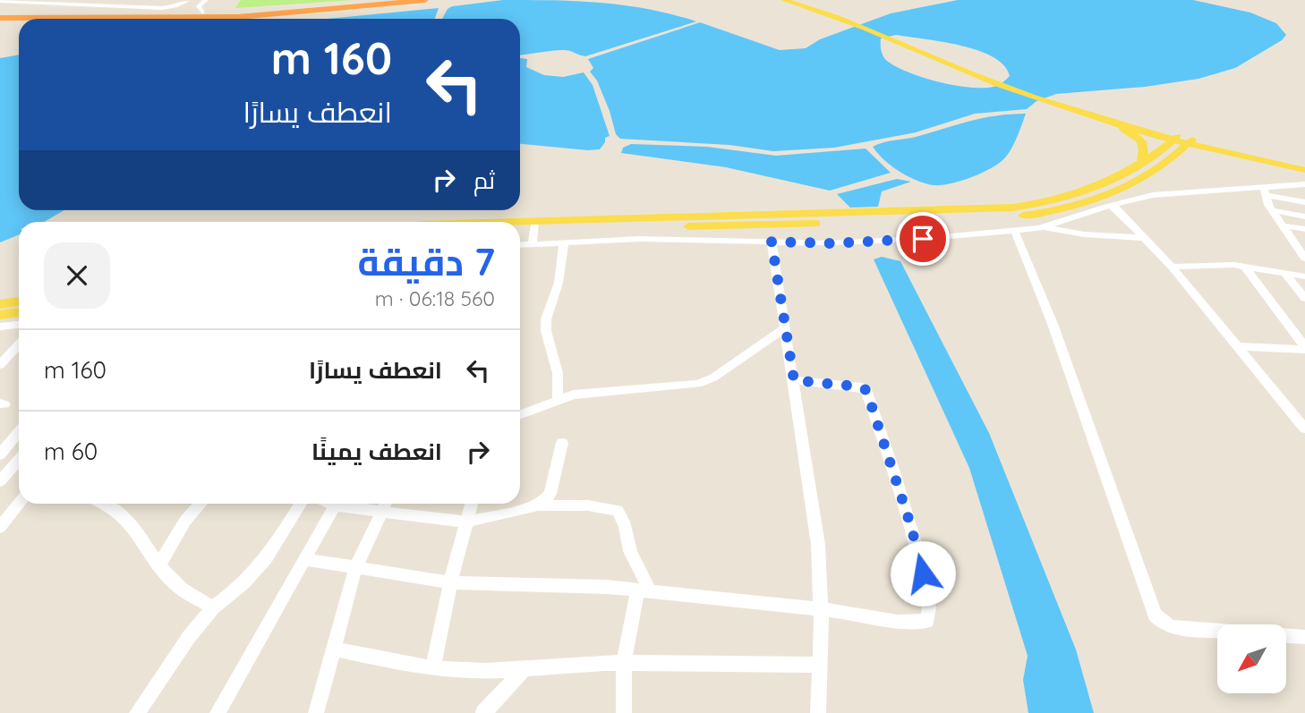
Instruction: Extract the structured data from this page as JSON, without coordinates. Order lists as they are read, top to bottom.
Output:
{
  "north": "bottom left",
  "page": {
    "turn": ["160 m", "انعطف يسارًا"],
    "then": "ثم",
    "heading": ["7 دقيقة", "560 m · 06:18"],
    "list": [
      {
        "name": "انعطف يسارًا",
        "value": "160 m"
      },
      {
        "name": "انعطف يمينًا",
        "value": "60 m"
      }
    ]
  }
}
